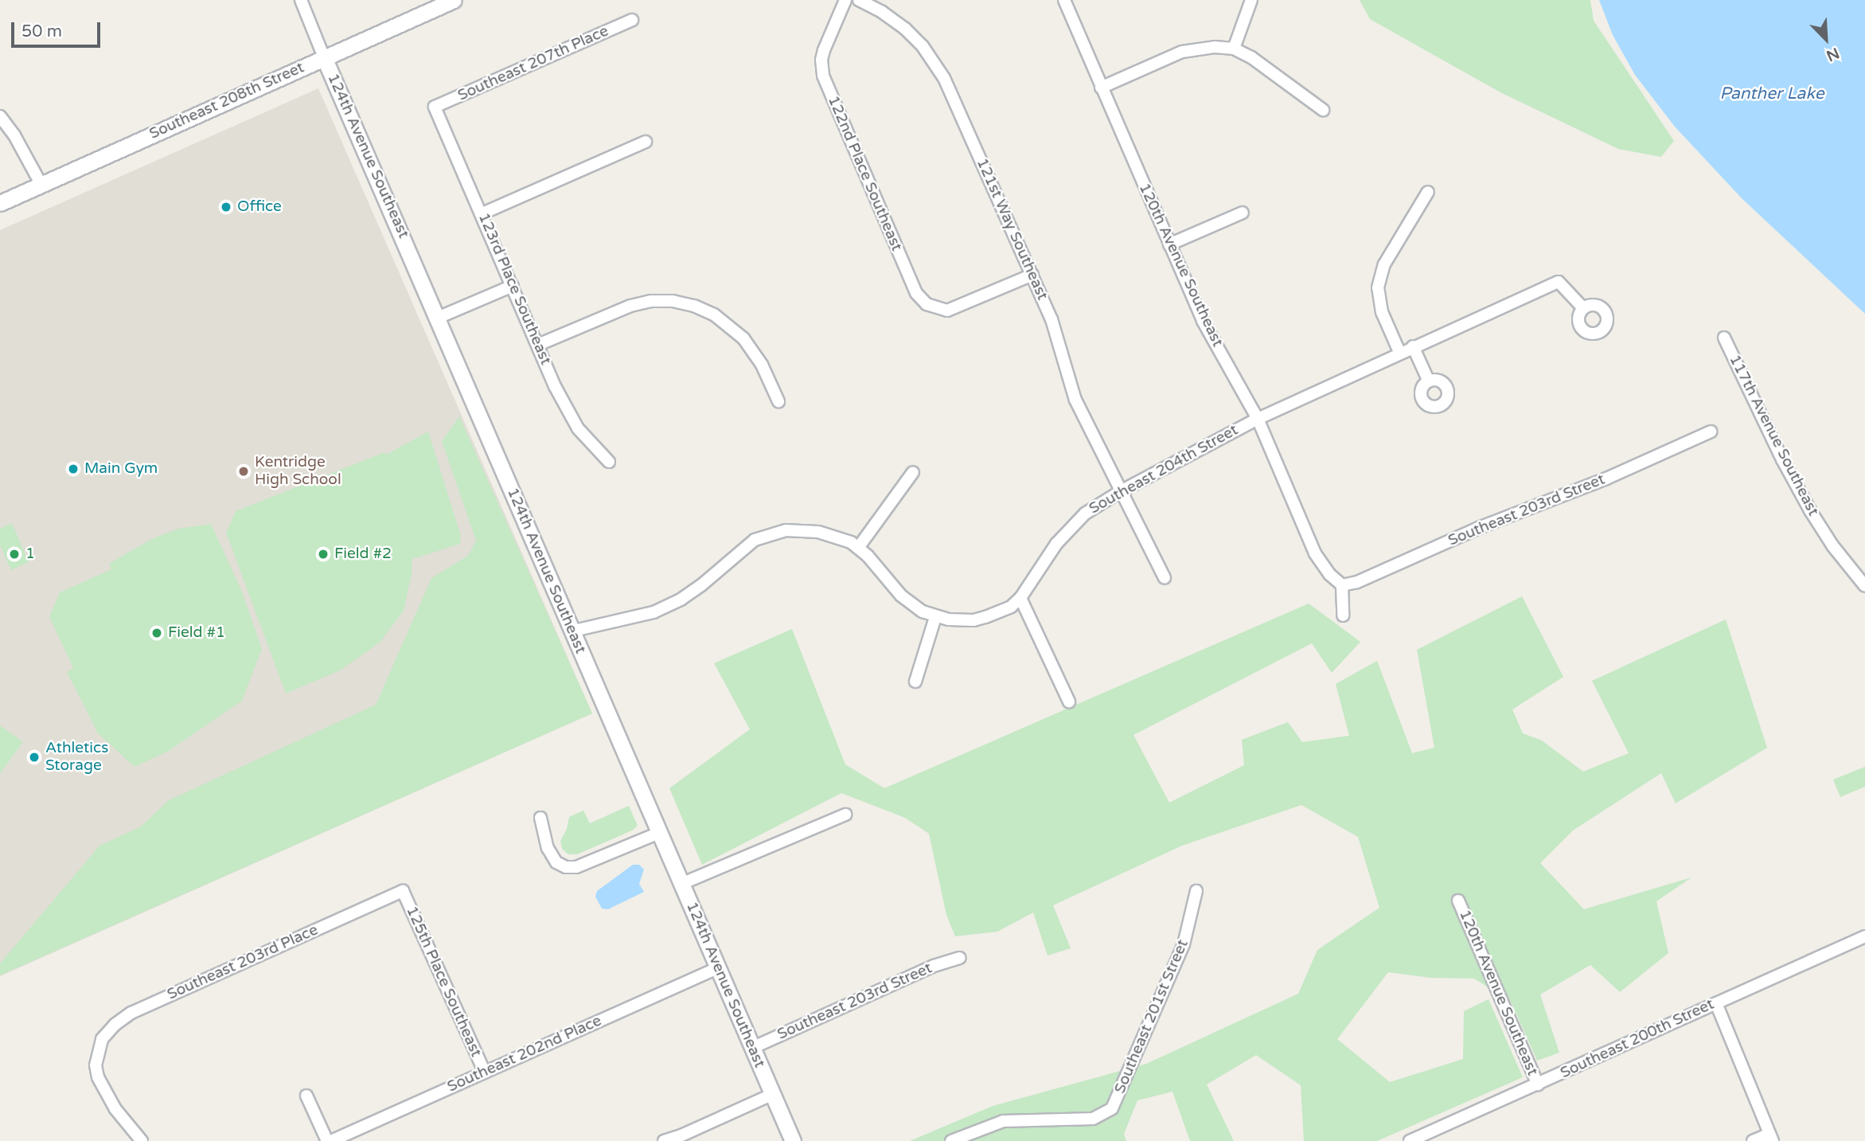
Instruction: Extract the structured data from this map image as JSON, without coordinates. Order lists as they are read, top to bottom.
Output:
{
  "streets": {
    "street": [
      "Southeast 207th Place",
      "Southeast 208th Street",
      "124th Avenue Southeast",
      "122nd Place Southeast",
      "121st Way Southeast",
      "120th Avenue Southeast",
      "123rd Place Southeast",
      "117th Avenue Southeast",
      "Southeast 204th Street",
      "Southeast 203rd Street",
      "Southeast 203rd Place",
      "125th Place Southeast",
      "Southeast 201st Street",
      "Southeast 200th Street",
      "Southeast 202nd Place"
    ]
  },
  "crossings": [
    ["Southeast 207th Place", "123rd Place Southeast"],
    ["Southeast 208th Street", "124th Avenue Southeast"],
    ["124th Avenue Southeast", "Southeast 204th Street"],
    ["124th Avenue Southeast", "Southeast 203rd Street"],
    ["124th Avenue Southeast", "Southeast 202nd Place"],
    ["122nd Place Southeast", "121st Way Southeast"],
    ["121st Way Southeast", "Southeast 204th Street"],
    ["120th Avenue Southeast", "Southeast 204th Street"],
    ["120th Avenue Southeast", "Southeast 203rd Street"],
    ["120th Avenue Southeast", "Southeast 200th Street"],
    ["Southeast 203rd Place", "125th Place Southeast"],
    ["125th Place Southeast", "Southeast 202nd Place"]
  ],
  "water": ["Panther Lake"],
  "places": [
    "Office",
    "Main Gym",
    "Kentridge High School",
    "1",
    "Field #2",
    "Field #1",
    "Athletics Storage"
  ],
  "scale_bar": "50 m",
  "north": "bottom right"
}
